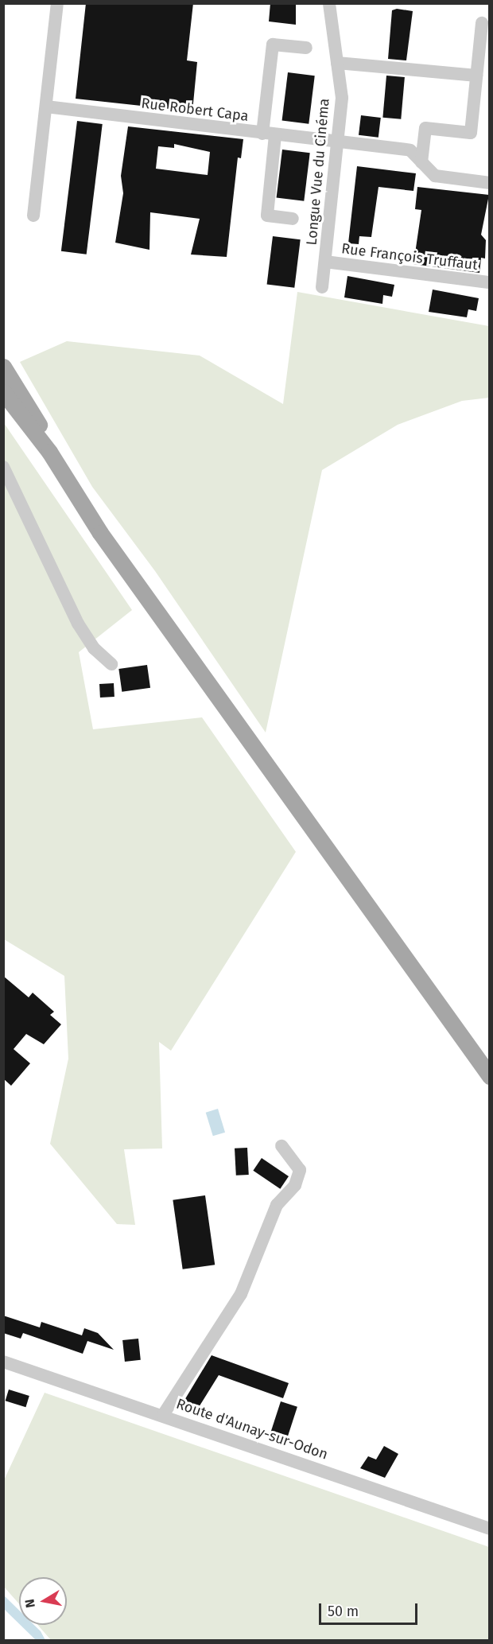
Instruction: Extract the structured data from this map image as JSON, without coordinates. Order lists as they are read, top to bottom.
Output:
{
  "streets": {
    "street": [
      "Rue Robert Capa",
      "Longue Vue du Cinéma",
      "Rue François Truffaut",
      "Route d'Aunay-sur-Odon"
    ]
  },
  "crossings": [
    ["Rue Robert Capa", "Longue Vue du Cinéma"],
    ["Longue Vue du Cinéma", "Rue François Truffaut"]
  ],
  "scale_bar": "50 m",
  "north": "left"
}
